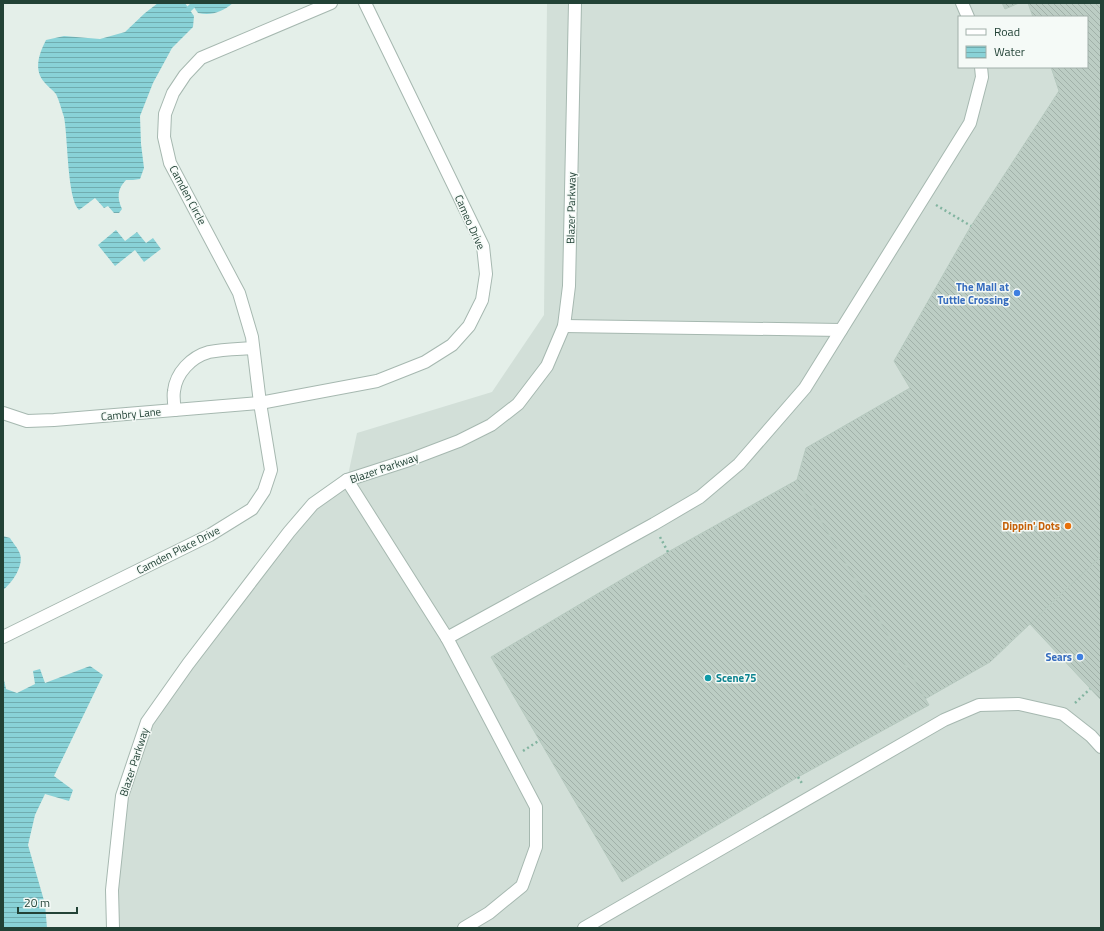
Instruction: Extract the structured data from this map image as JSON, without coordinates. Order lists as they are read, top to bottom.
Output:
{
  "streets": {
    "street": [
      "Camden Circle",
      "Blazer Parkway",
      "Cameo Drive",
      "Cambry Lane",
      "Camden Place Drive"
    ]
  },
  "crossings": [
    ["Camden Circle", "Cameo Drive"],
    ["Camden Circle", "Cambry Lane"],
    ["Camden Circle", "Camden Place Drive"],
    ["Cameo Drive", "Cambry Lane"],
    ["Cameo Drive", "Camden Place Drive"],
    ["Cambry Lane", "Camden Place Drive"]
  ],
  "places": [
    "The Mall at Tuttle Crossing",
    "Dippin' Dots",
    "Sears",
    "Scene75"
  ],
  "legend": ["Road", "Water"],
  "scale_bar": "20 m"
}
